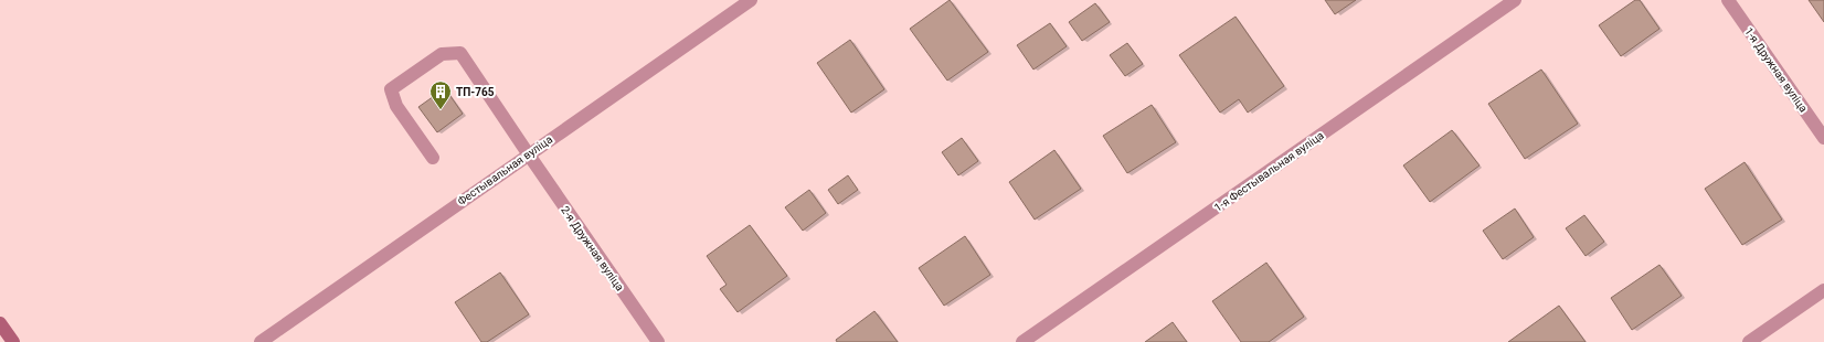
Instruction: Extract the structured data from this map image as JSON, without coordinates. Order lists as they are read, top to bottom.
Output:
{
  "streets": {
    "street": [
      "1-я Дружная вуліца",
      "Фестывальная вуліца",
      "1-я Фестывальная вуліца",
      "2-я Дружная вуліца"
    ]
  },
  "crossings": [
    ["Фестывальная вуліца", "2-я Дружная вуліца"]
  ],
  "places": {
    "building": ["ТП-765"]
  }
}
